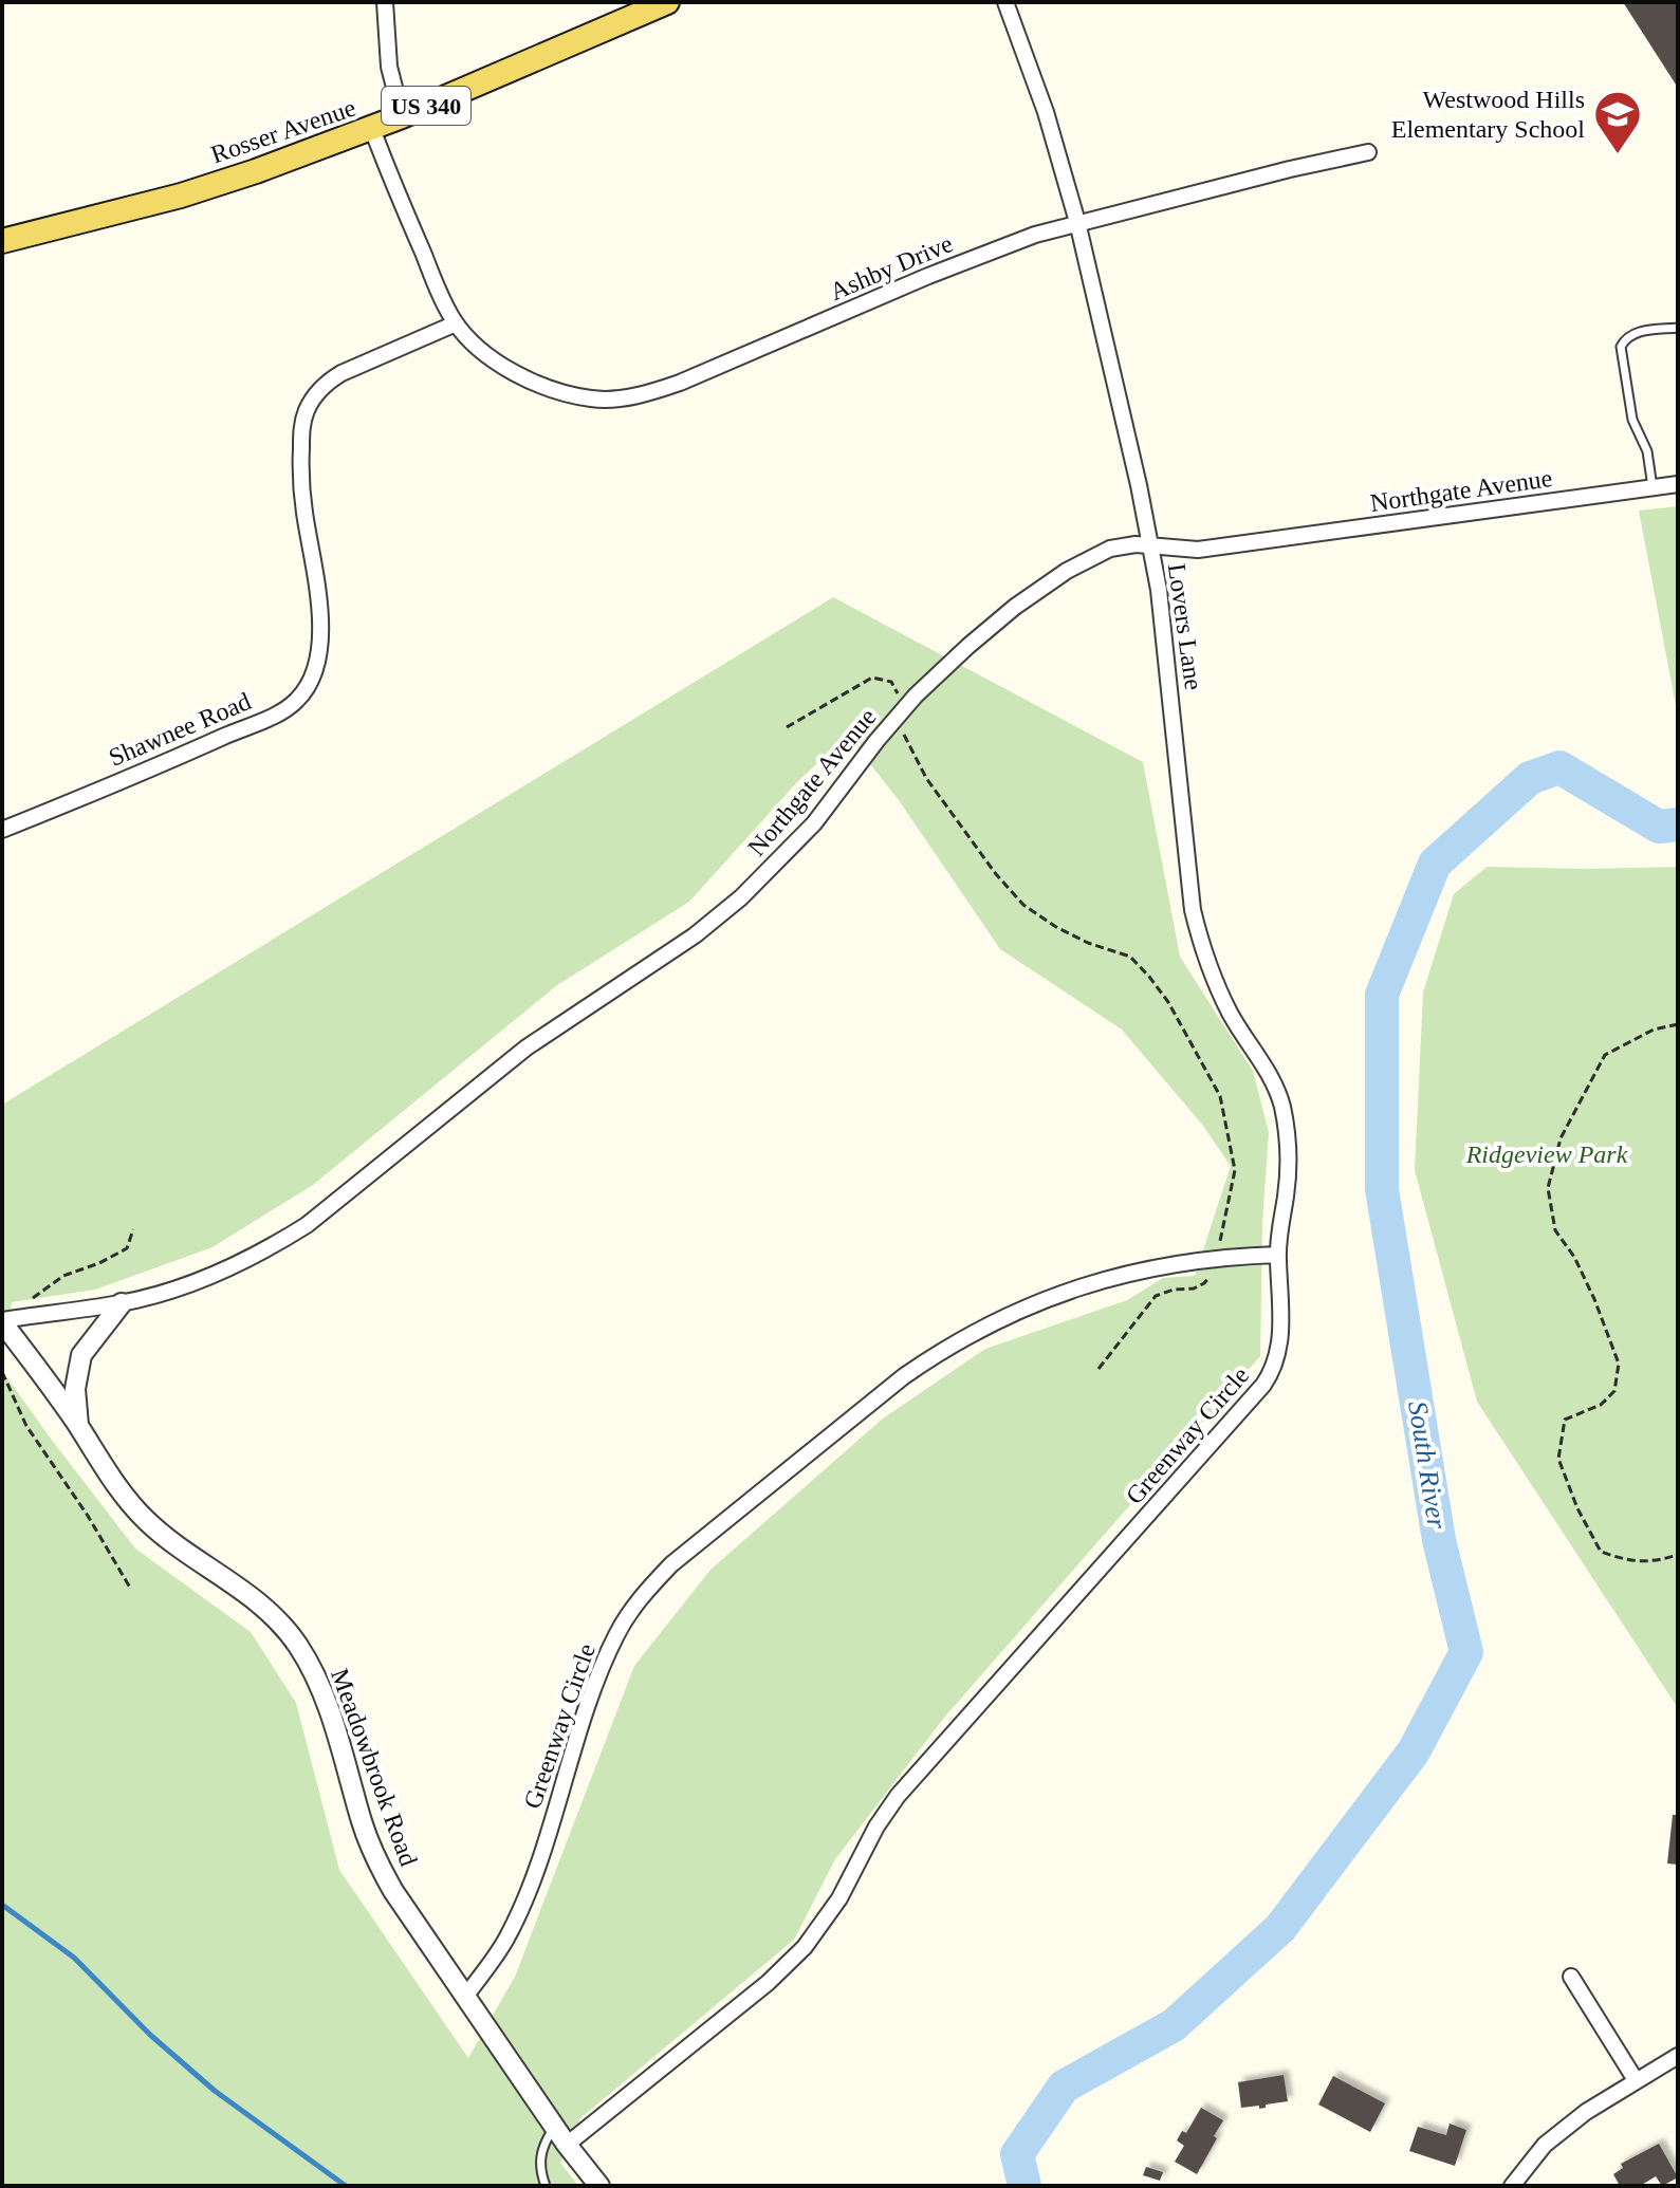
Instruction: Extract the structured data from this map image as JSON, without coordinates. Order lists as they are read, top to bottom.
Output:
{
  "streets": {
    "main road": ["US 340", "Rosser Avenue"],
    "street": [
      "Ashby Drive",
      "Northgate Avenue",
      "Lovers Lane",
      "Shawnee Road",
      "Greenway Circle",
      "Meadowbrook Road"
    ]
  },
  "crossings": [
    ["Rosser Avenue", "Ashby Drive"],
    ["Ashby Drive", "Lovers Lane"],
    ["Ashby Drive", "Shawnee Road"],
    ["Northgate Avenue", "Lovers Lane"],
    ["Northgate Avenue", "Meadowbrook Road"],
    ["Lovers Lane", "Greenway Circle"],
    ["Greenway Circle", "Meadowbrook Road"]
  ],
  "water": ["South River"],
  "parks": ["Ridgeview Park"],
  "places": {
    "school or university": ["Westwood Hills Elementary School"]
  }
}
